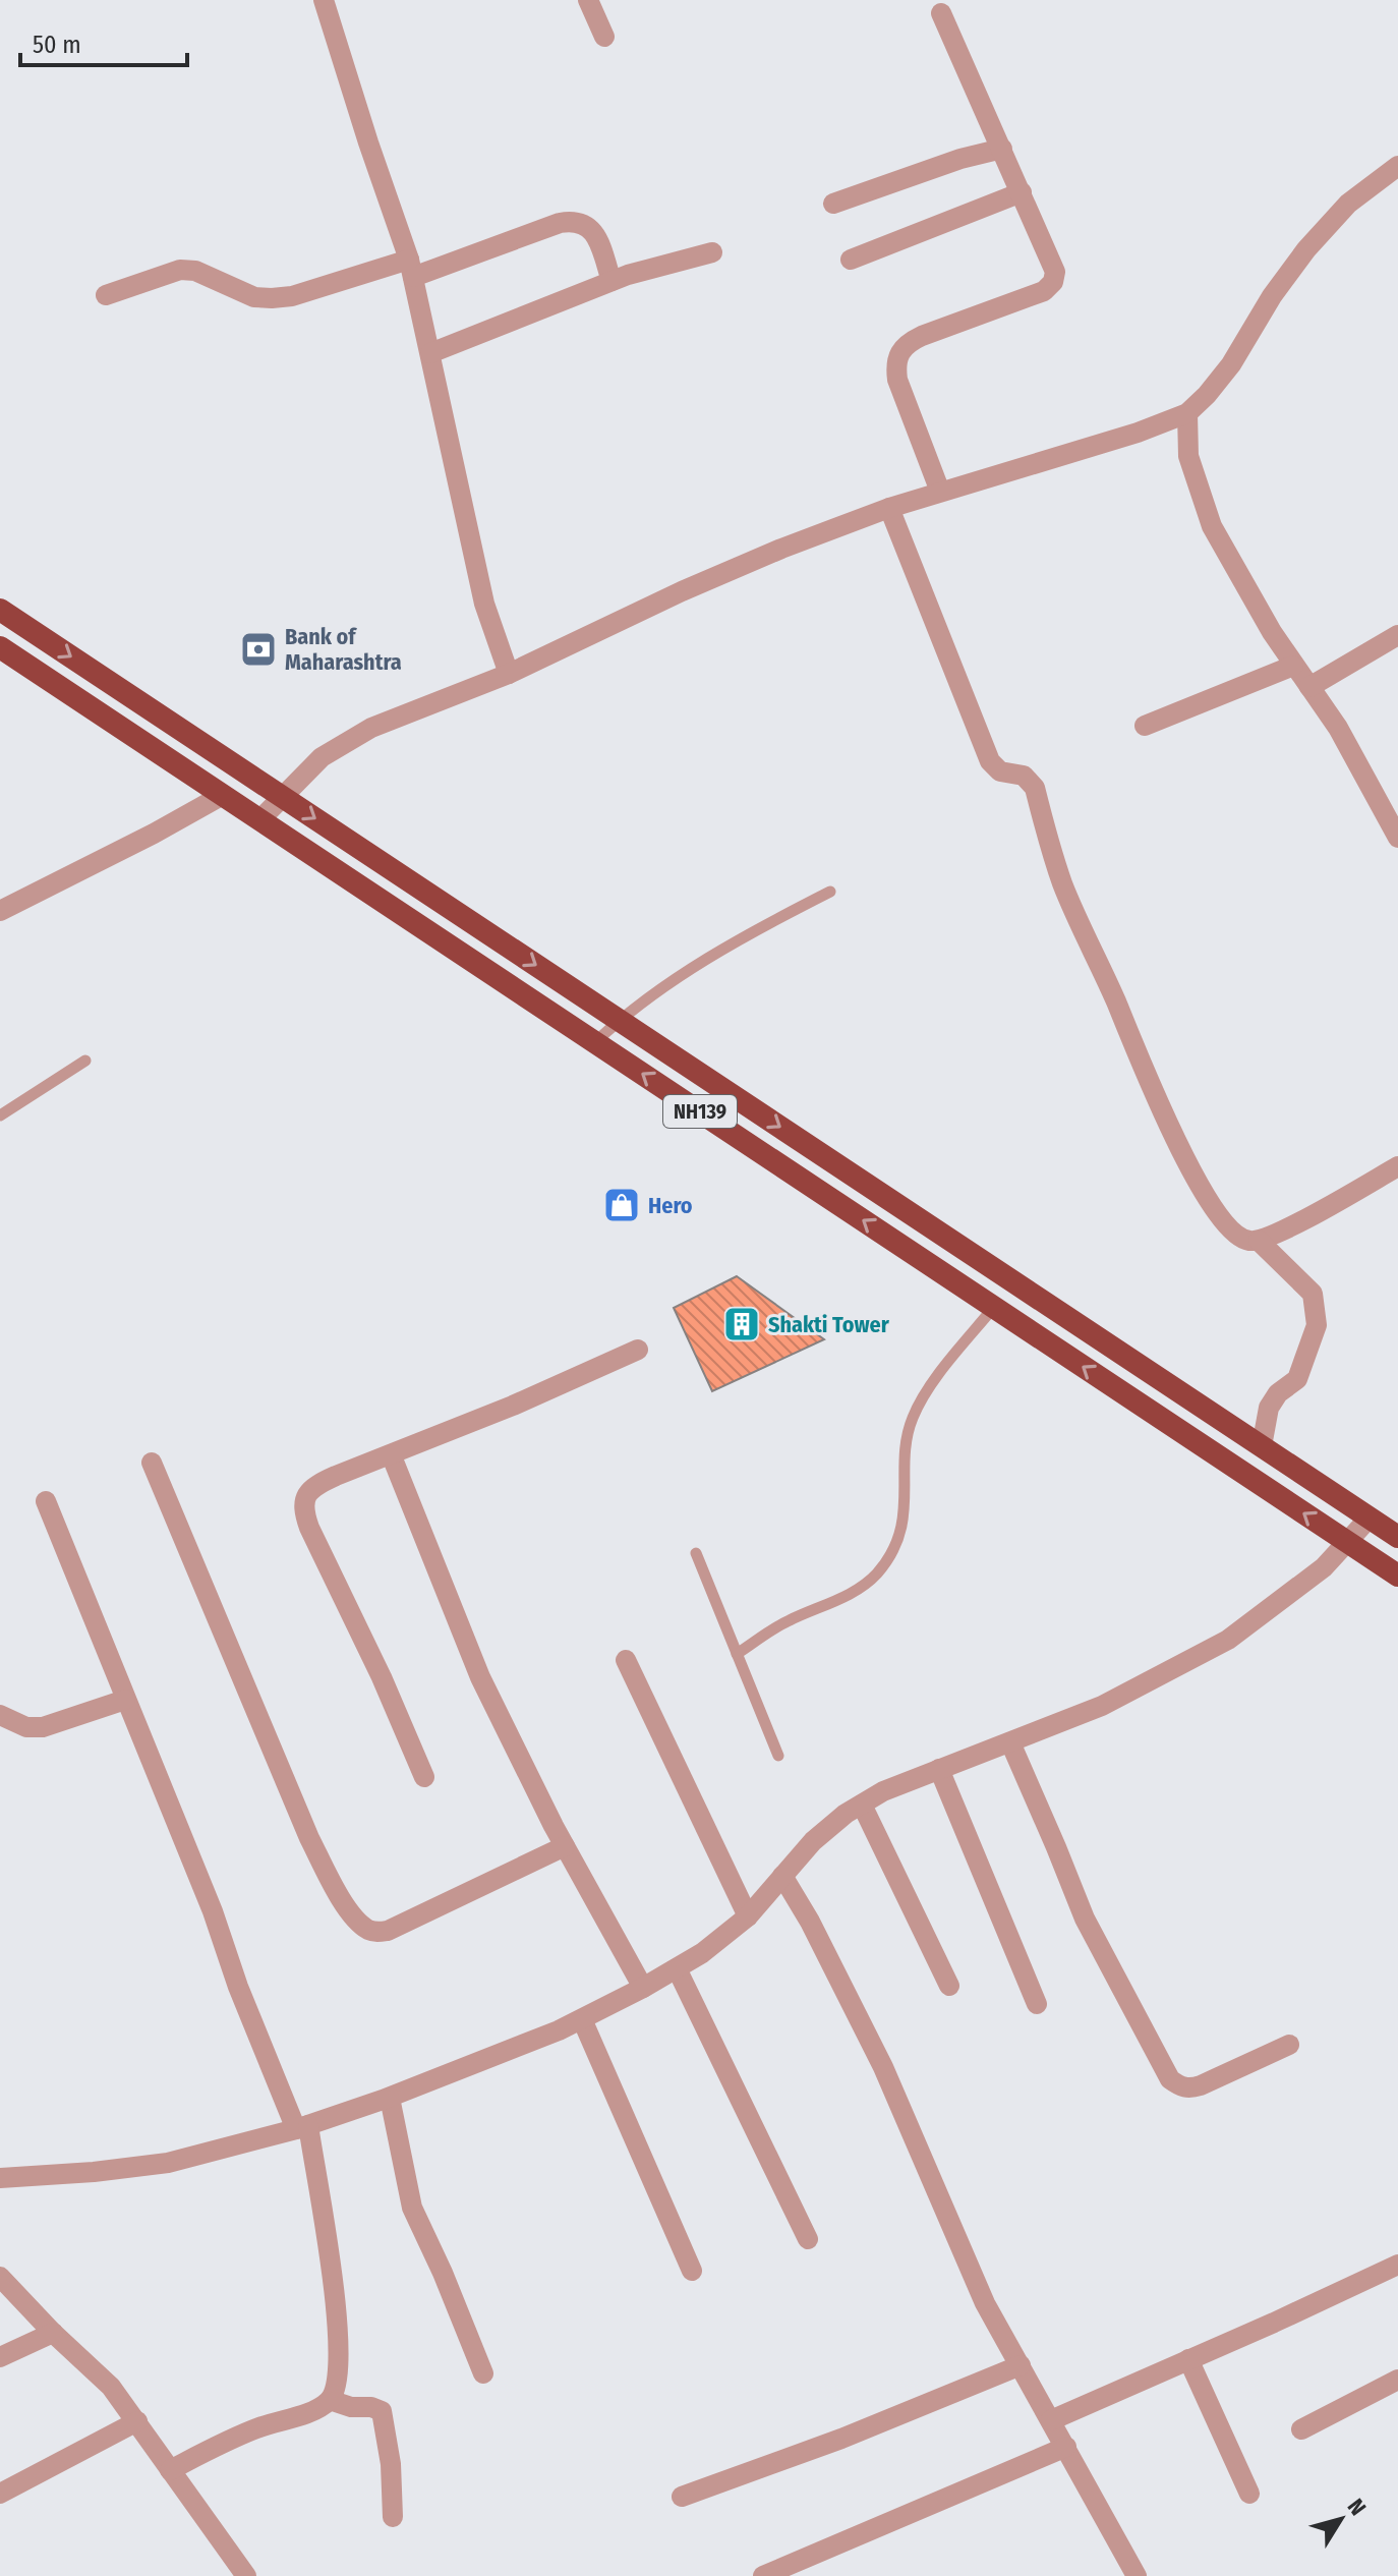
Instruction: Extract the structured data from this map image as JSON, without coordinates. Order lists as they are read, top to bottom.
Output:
{
  "streets": {
    "highway": ["NH139"]
  },
  "places": {
    "bank": ["Bank of Maharashtra"],
    "shop": ["Hero"],
    "building": ["Shakti Tower"]
  },
  "scale_bar": "50 m",
  "north": "top right"
}
